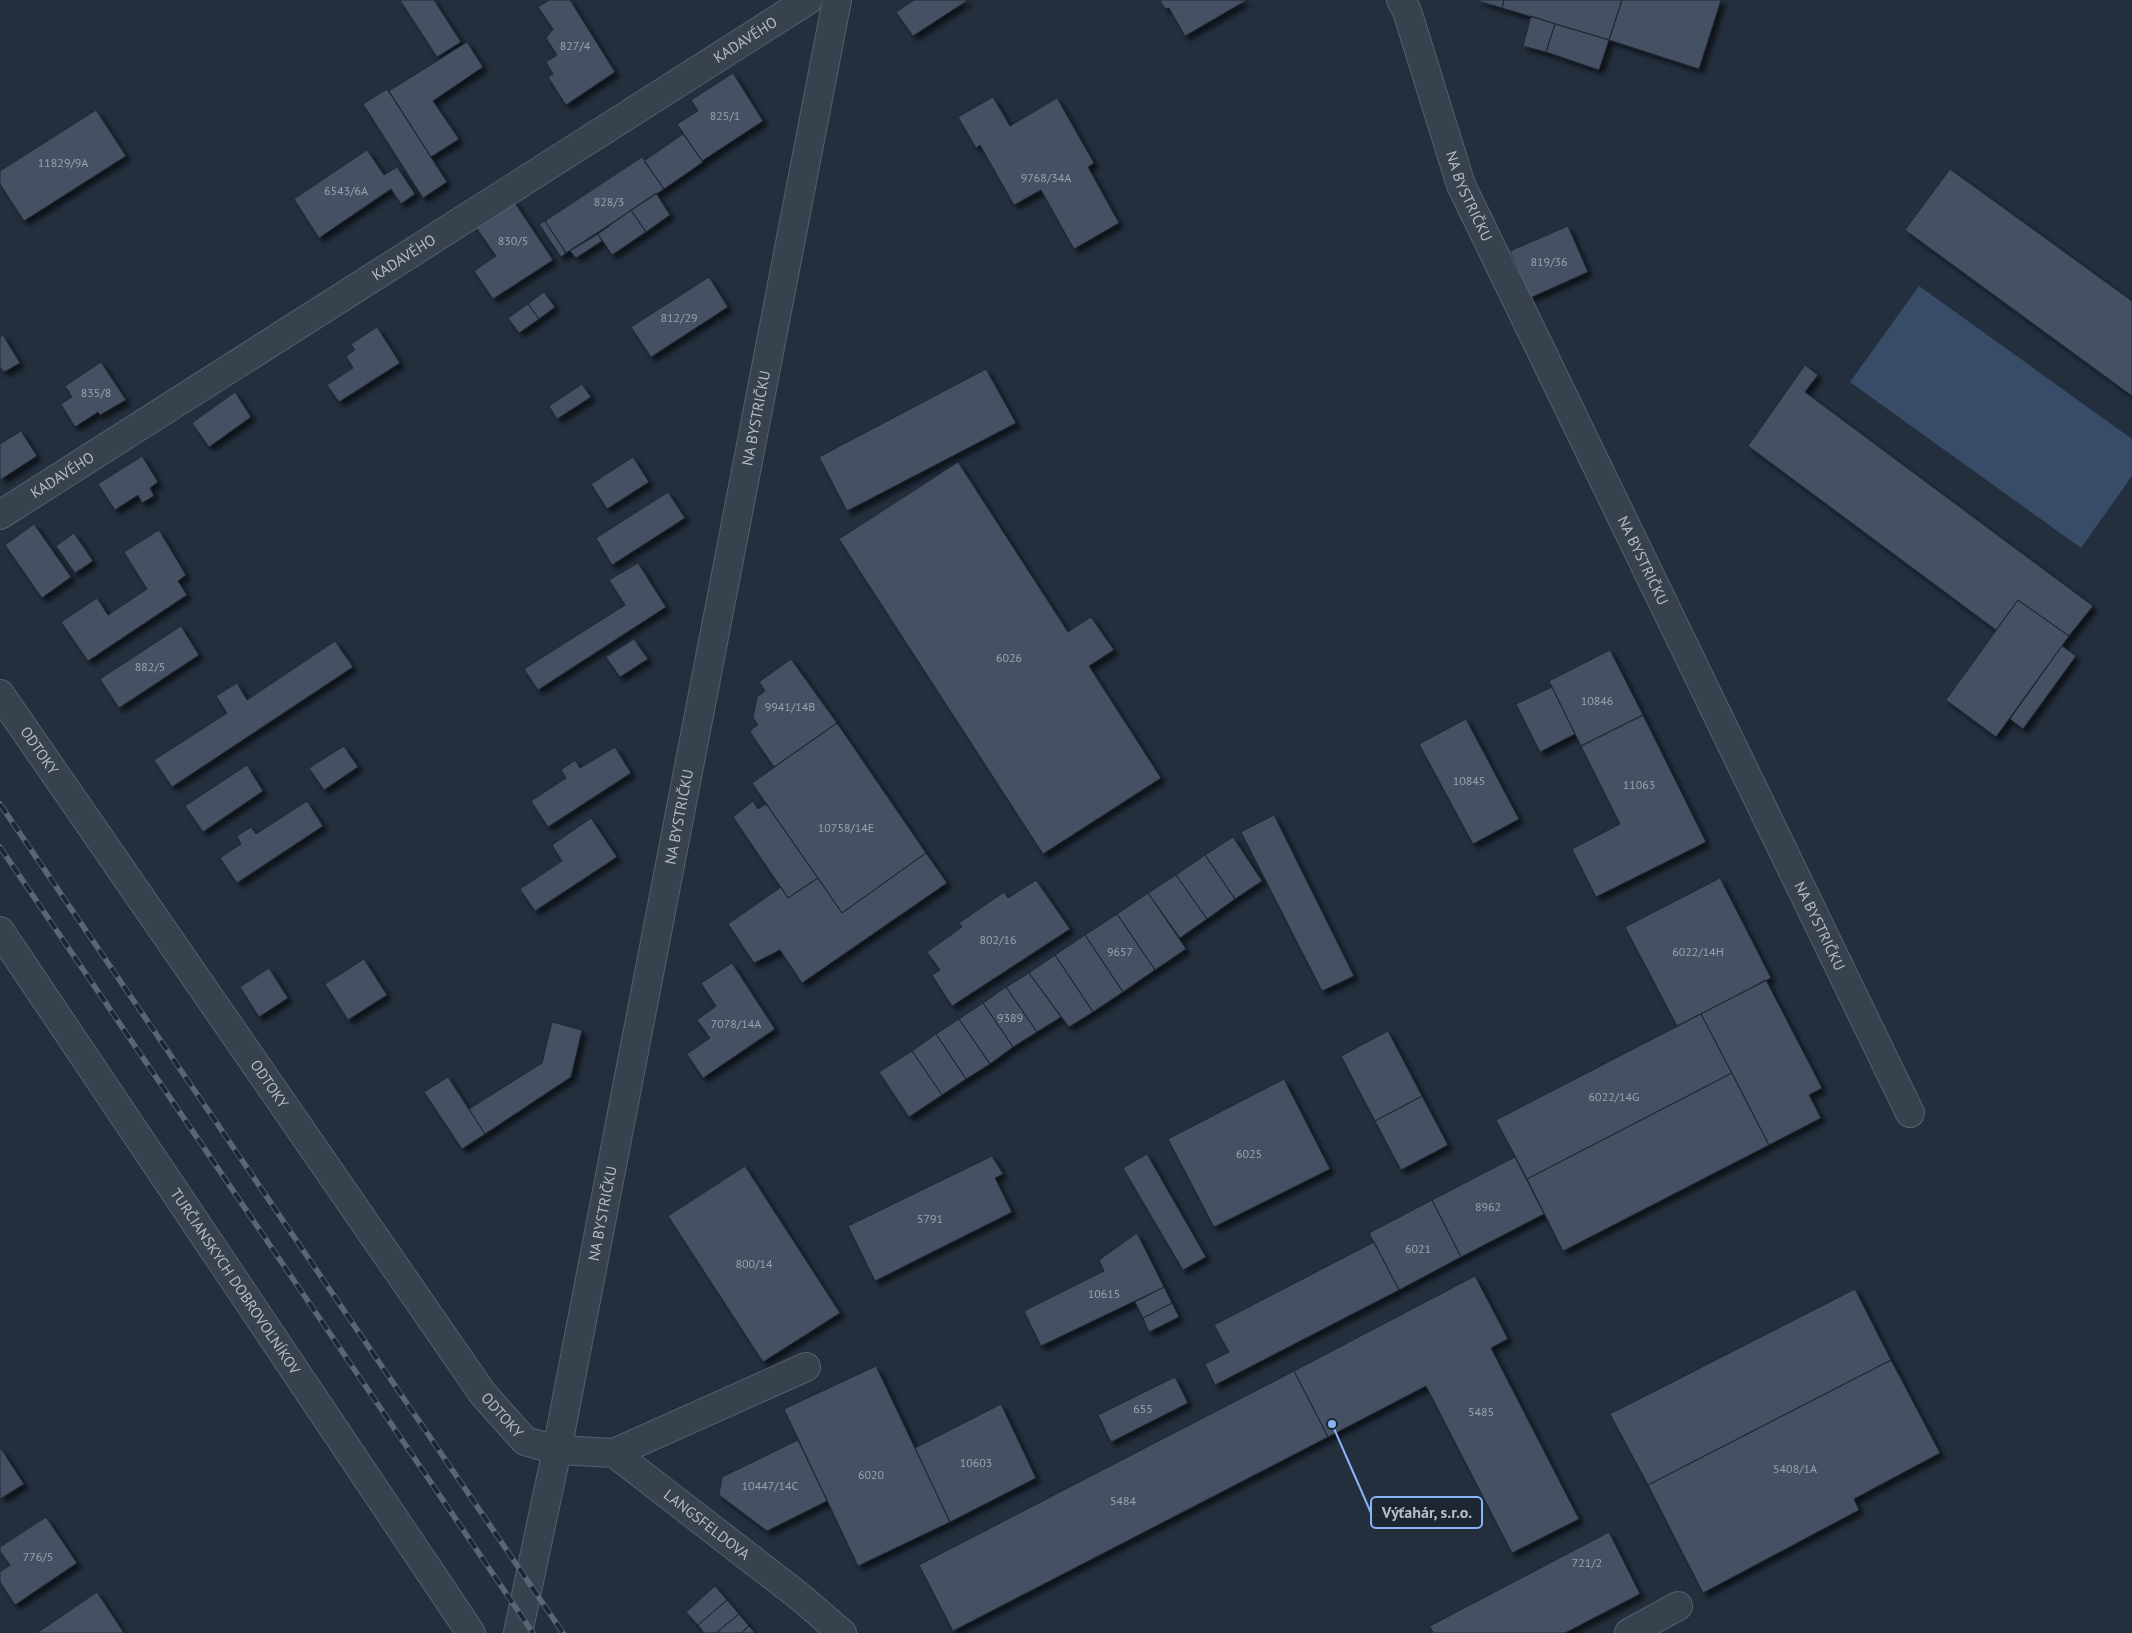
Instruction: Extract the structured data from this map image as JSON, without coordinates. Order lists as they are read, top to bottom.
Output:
{
  "streets": {
    "street": [
      "KADAVÉHO",
      "NA BYSTRIČKU",
      "ODTOKY",
      "TURČIANSKYCH DOBROVOĽNÍKOV",
      "LANGSFELDOVA"
    ]
  },
  "crossings": [
    ["NA BYSTRIČKU", "ODTOKY"]
  ],
  "places": ["Výťahár, s.r.o."],
  "house_numbers": [
    "827/4",
    "825/1",
    "11829/9A",
    "9768/34A",
    "6543/6A",
    "828/3",
    "830/5",
    "819/36",
    "812/29",
    "835/8",
    "6026",
    "882/5",
    "10846",
    "9941/14B",
    "10845",
    "11063",
    "10758/14E",
    "802/16",
    "9657",
    "6022/14H",
    "9389",
    "7078/14A",
    "6022/14G",
    "6025",
    "8962",
    "5791",
    "6021",
    "800/14",
    "10615",
    "655",
    "5485",
    "10603",
    "5408/1A",
    "6020",
    "10447/14C",
    "5484",
    "776/5",
    "721/2"
  ]
}
